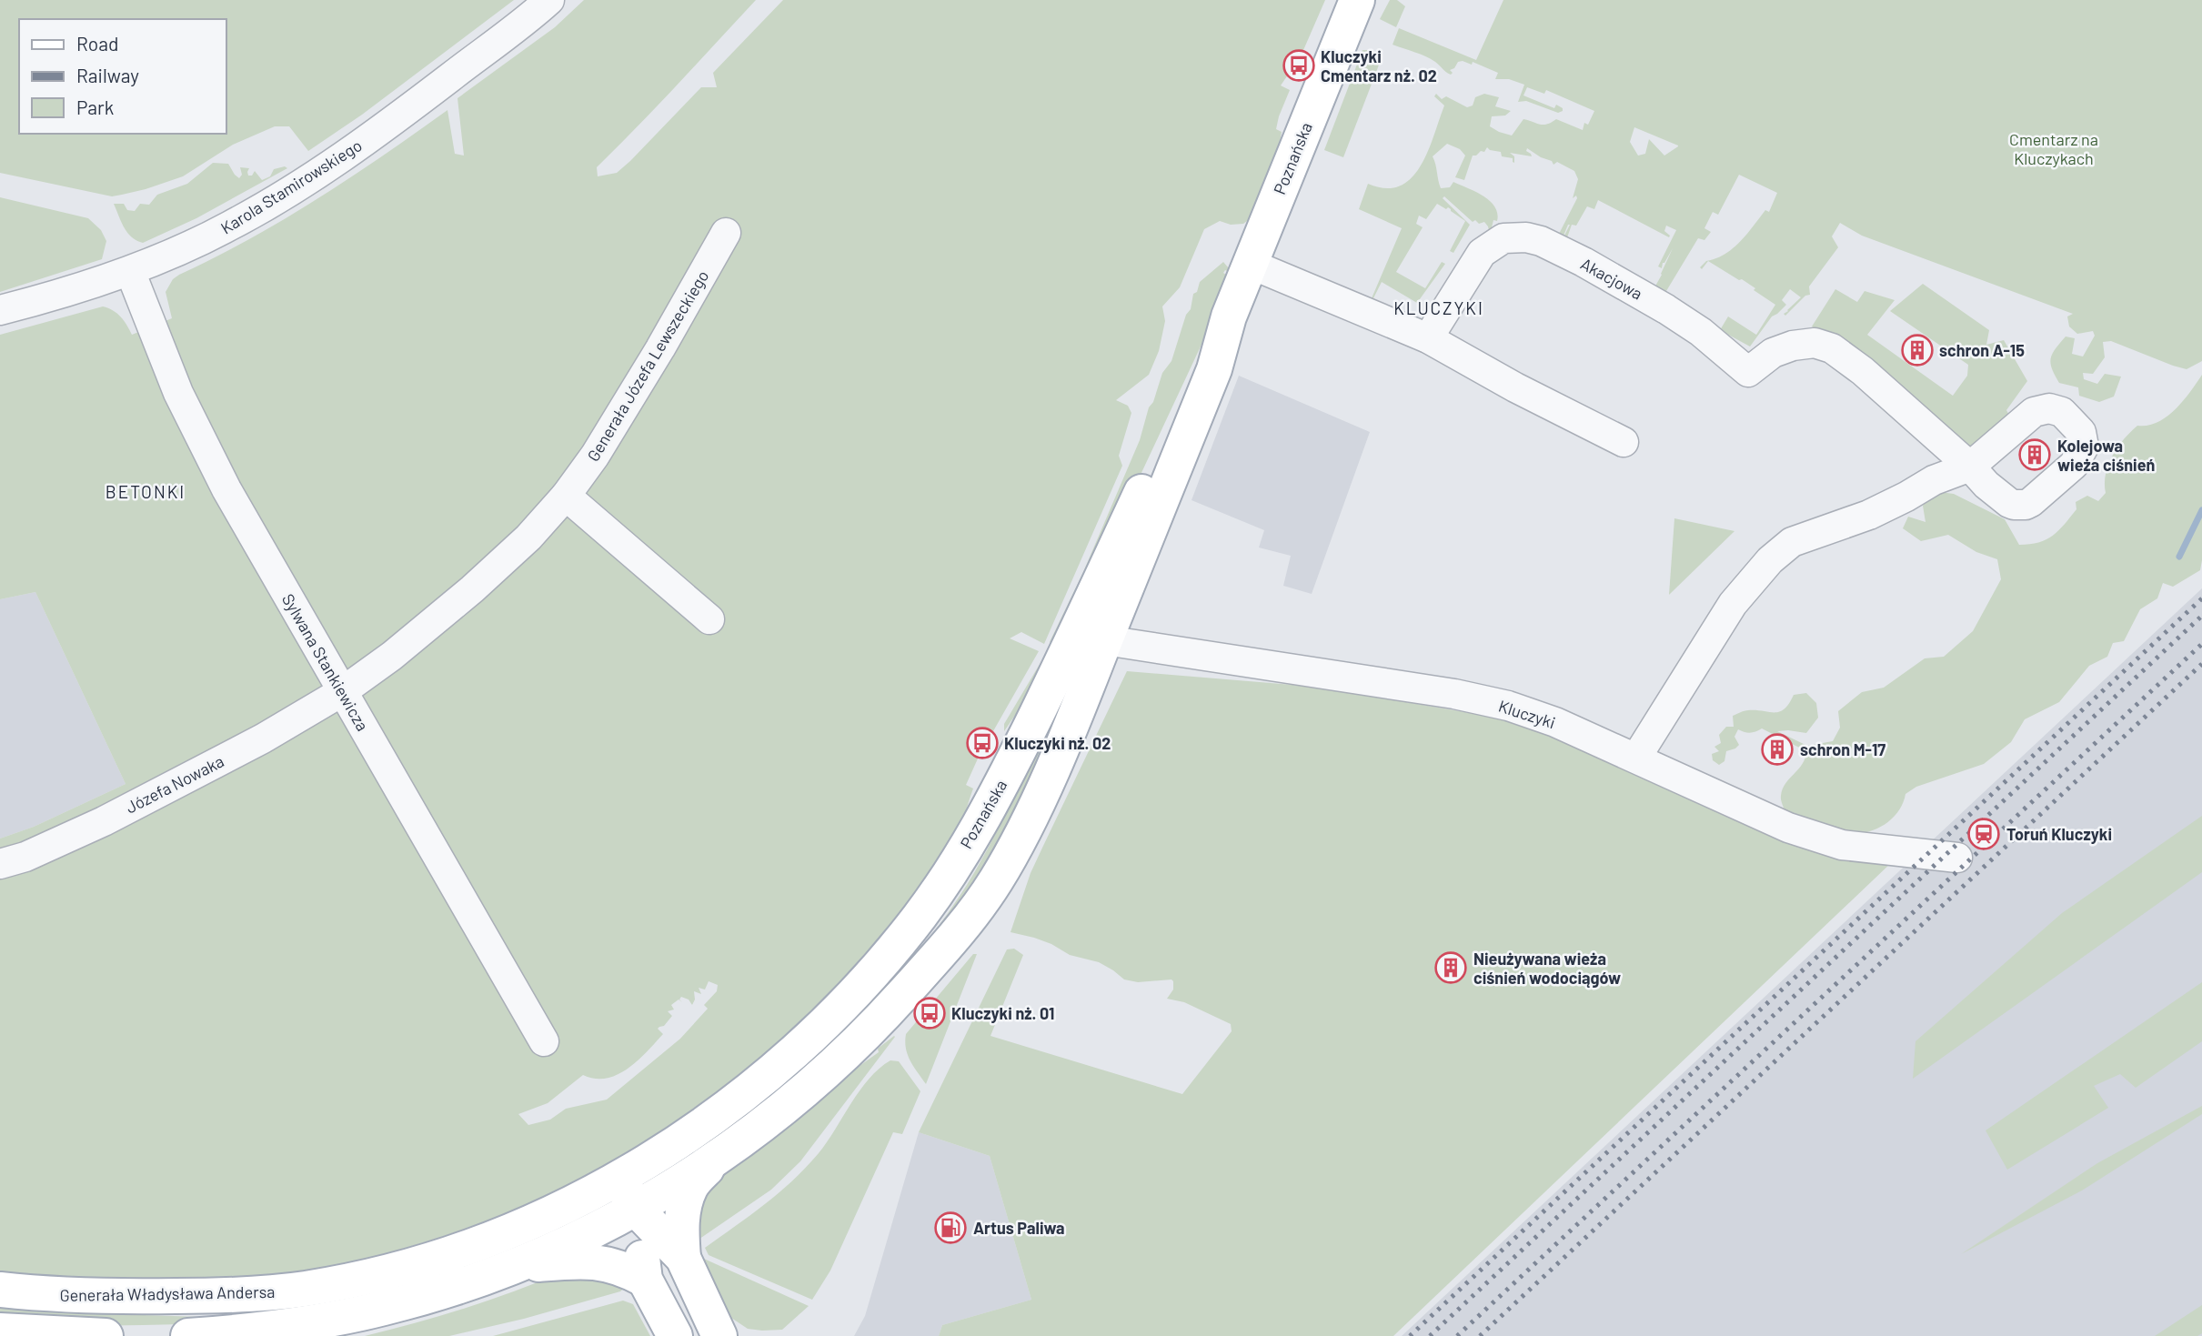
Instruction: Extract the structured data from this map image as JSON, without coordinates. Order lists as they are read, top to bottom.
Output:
{
  "streets": {
    "main road": ["Poznańska", "Generała Władysława Andersa"],
    "street": [
      "Karola Stamirowskiego",
      "Akacjowa",
      "Generała Józefa Lewszeckiego",
      "Sylwana Stankiewicza",
      "Kluczyki",
      "Józefa Nowaka"
    ]
  },
  "crossings": [
    ["Poznańska", "Kluczyki"],
    ["Poznańska", "Generała Władysława Andersa"],
    ["Karola Stamirowskiego", "Sylwana Stankiewicza"],
    ["Generała Józefa Lewszeckiego", "Sylwana Stankiewicza"],
    ["Generała Józefa Lewszeckiego", "Józefa Nowaka"],
    ["Sylwana Stankiewicza", "Józefa Nowaka"]
  ],
  "districts": ["KLUCZYKI", "BETONKI"],
  "parks": ["Cmentarz na Kluczykach"],
  "places": {
    "bus stop": ["Kluczyki Cmentarz nż. 02", "Kluczyki nż. 02", "Kluczyki nż. 01"],
    "building": [
      "schron A-15",
      "Kolejowa wieża ciśnień",
      "schron M-17",
      "Nieużywana wieża ciśnień wodociągów"
    ],
    "station": ["Toruń Kluczyki"],
    "fuel station": ["Artus Paliwa"]
  },
  "legend": ["Road", "Railway", "Park"]
}
